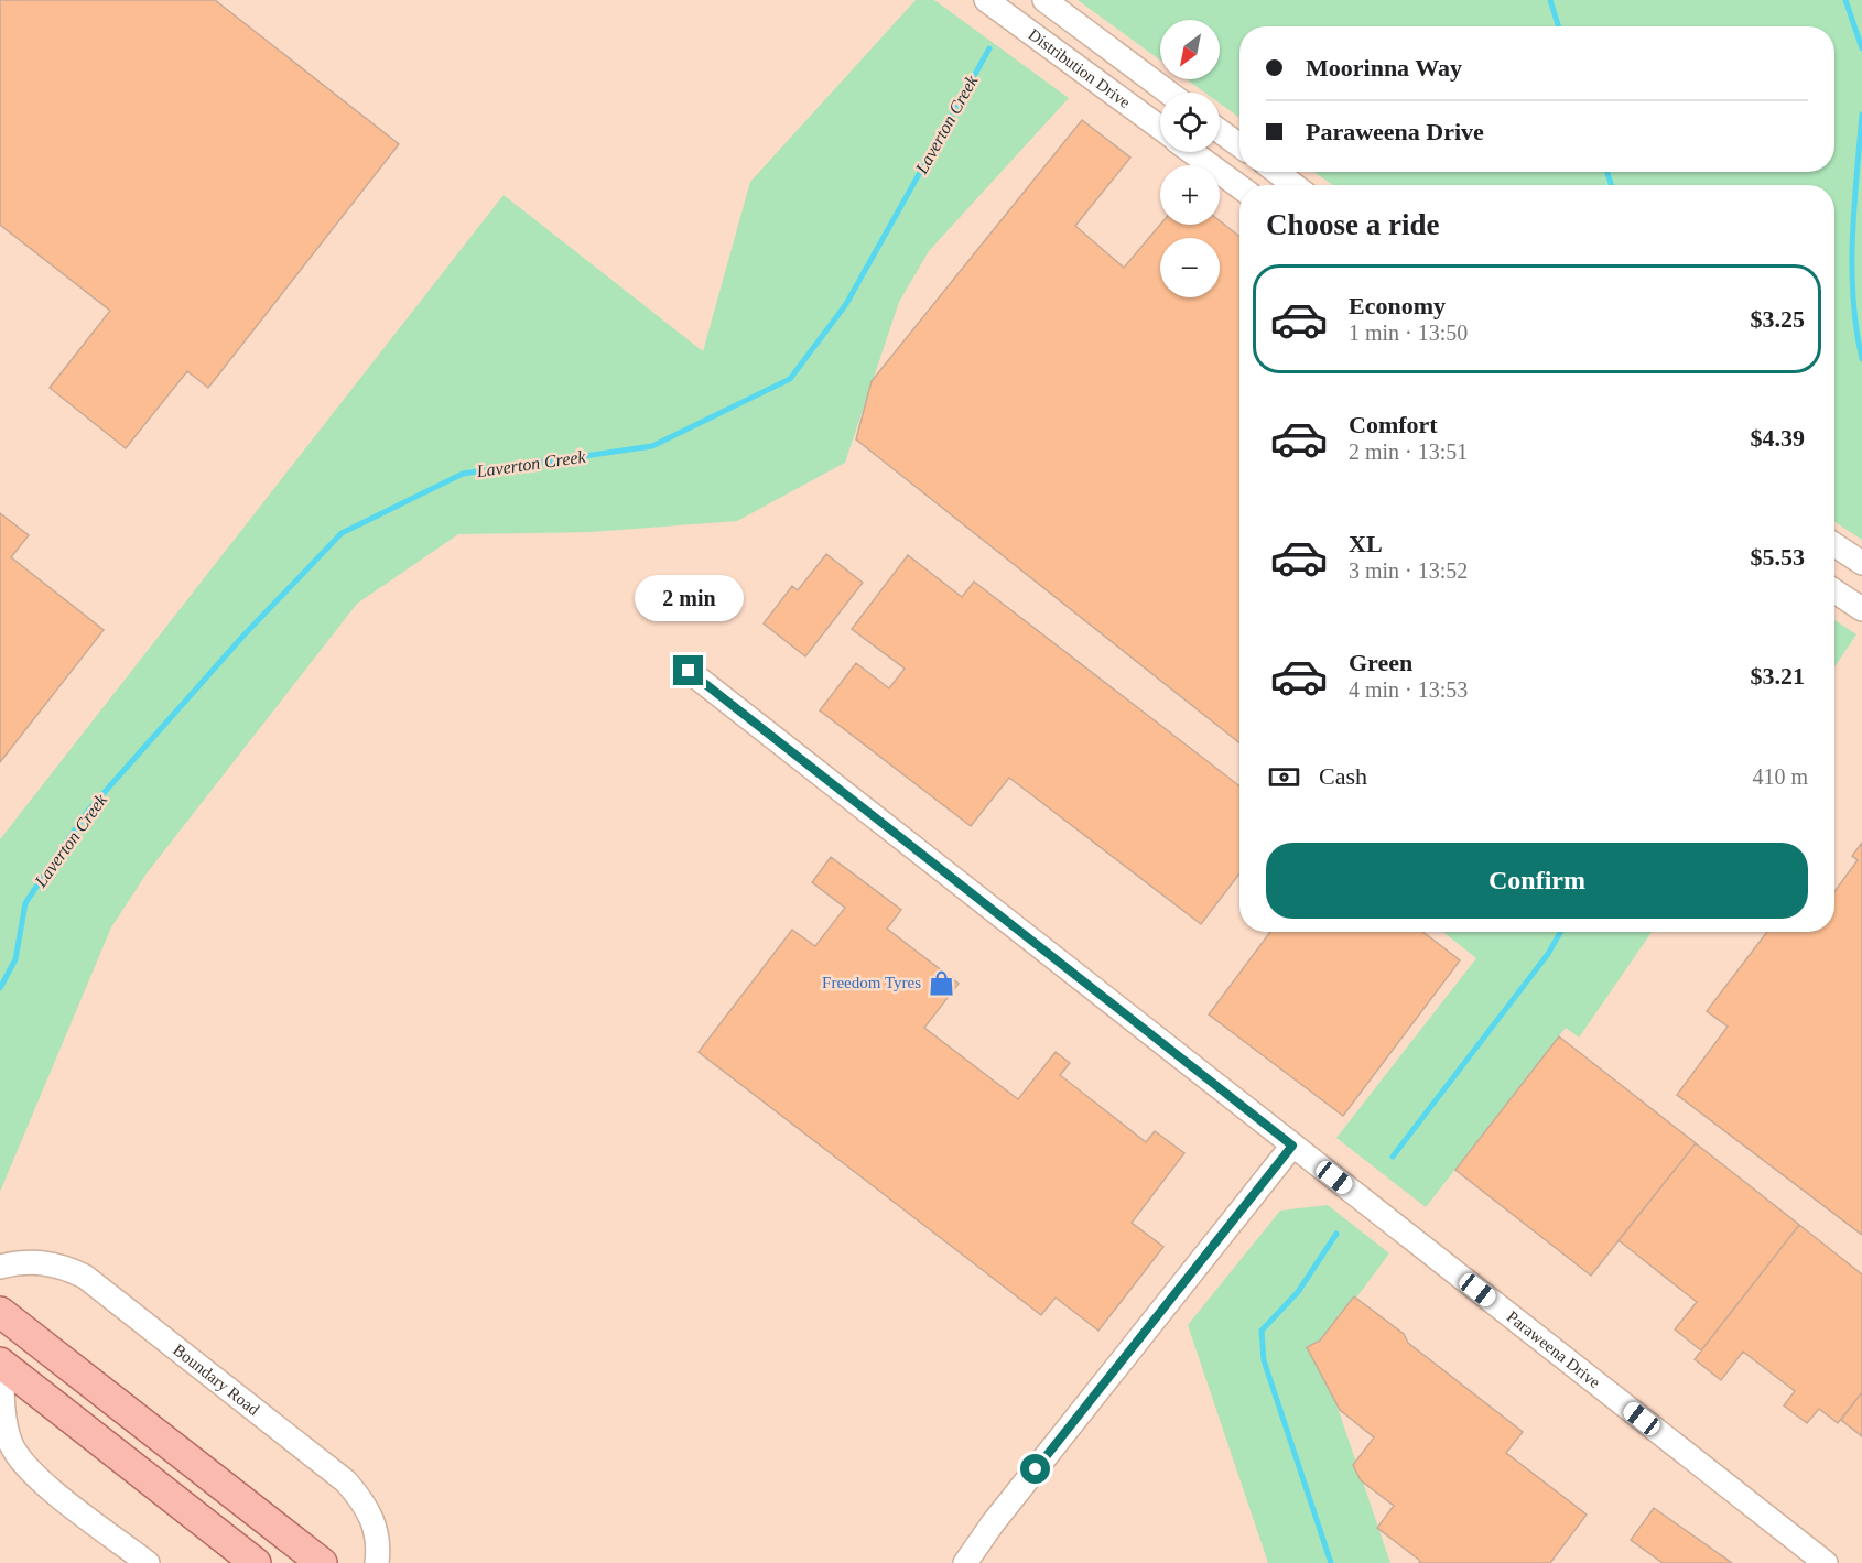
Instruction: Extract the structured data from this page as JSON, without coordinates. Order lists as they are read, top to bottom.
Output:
{
  "streets": {
    "street": ["Distribution Drive", "Paraweena Drive", "Boundary Road"]
  },
  "water": ["Laverton Creek"],
  "places": {
    "shop": ["Freedom Tyres"]
  },
  "north": "bottom left",
  "page": {
    "map_buttons": ["+", "−"],
    "banner": ["Moorinna Way", "Paraweena Drive"],
    "heading": "Choose a ride",
    "list": [
      {
        "name": "Economy",
        "note": "1 min · 13:50",
        "value": "$3.25"
      },
      {
        "name": "Comfort",
        "note": "2 min · 13:51",
        "value": "$4.39"
      },
      {
        "name": "XL",
        "note": "3 min · 13:52",
        "value": "$5.53"
      },
      {
        "name": "Green",
        "note": "4 min · 13:53",
        "value": "$3.21"
      }
    ],
    "bubble": "2 min",
    "pay": ["Cash", "410 m"],
    "buttons": "Confirm"
  }
}
